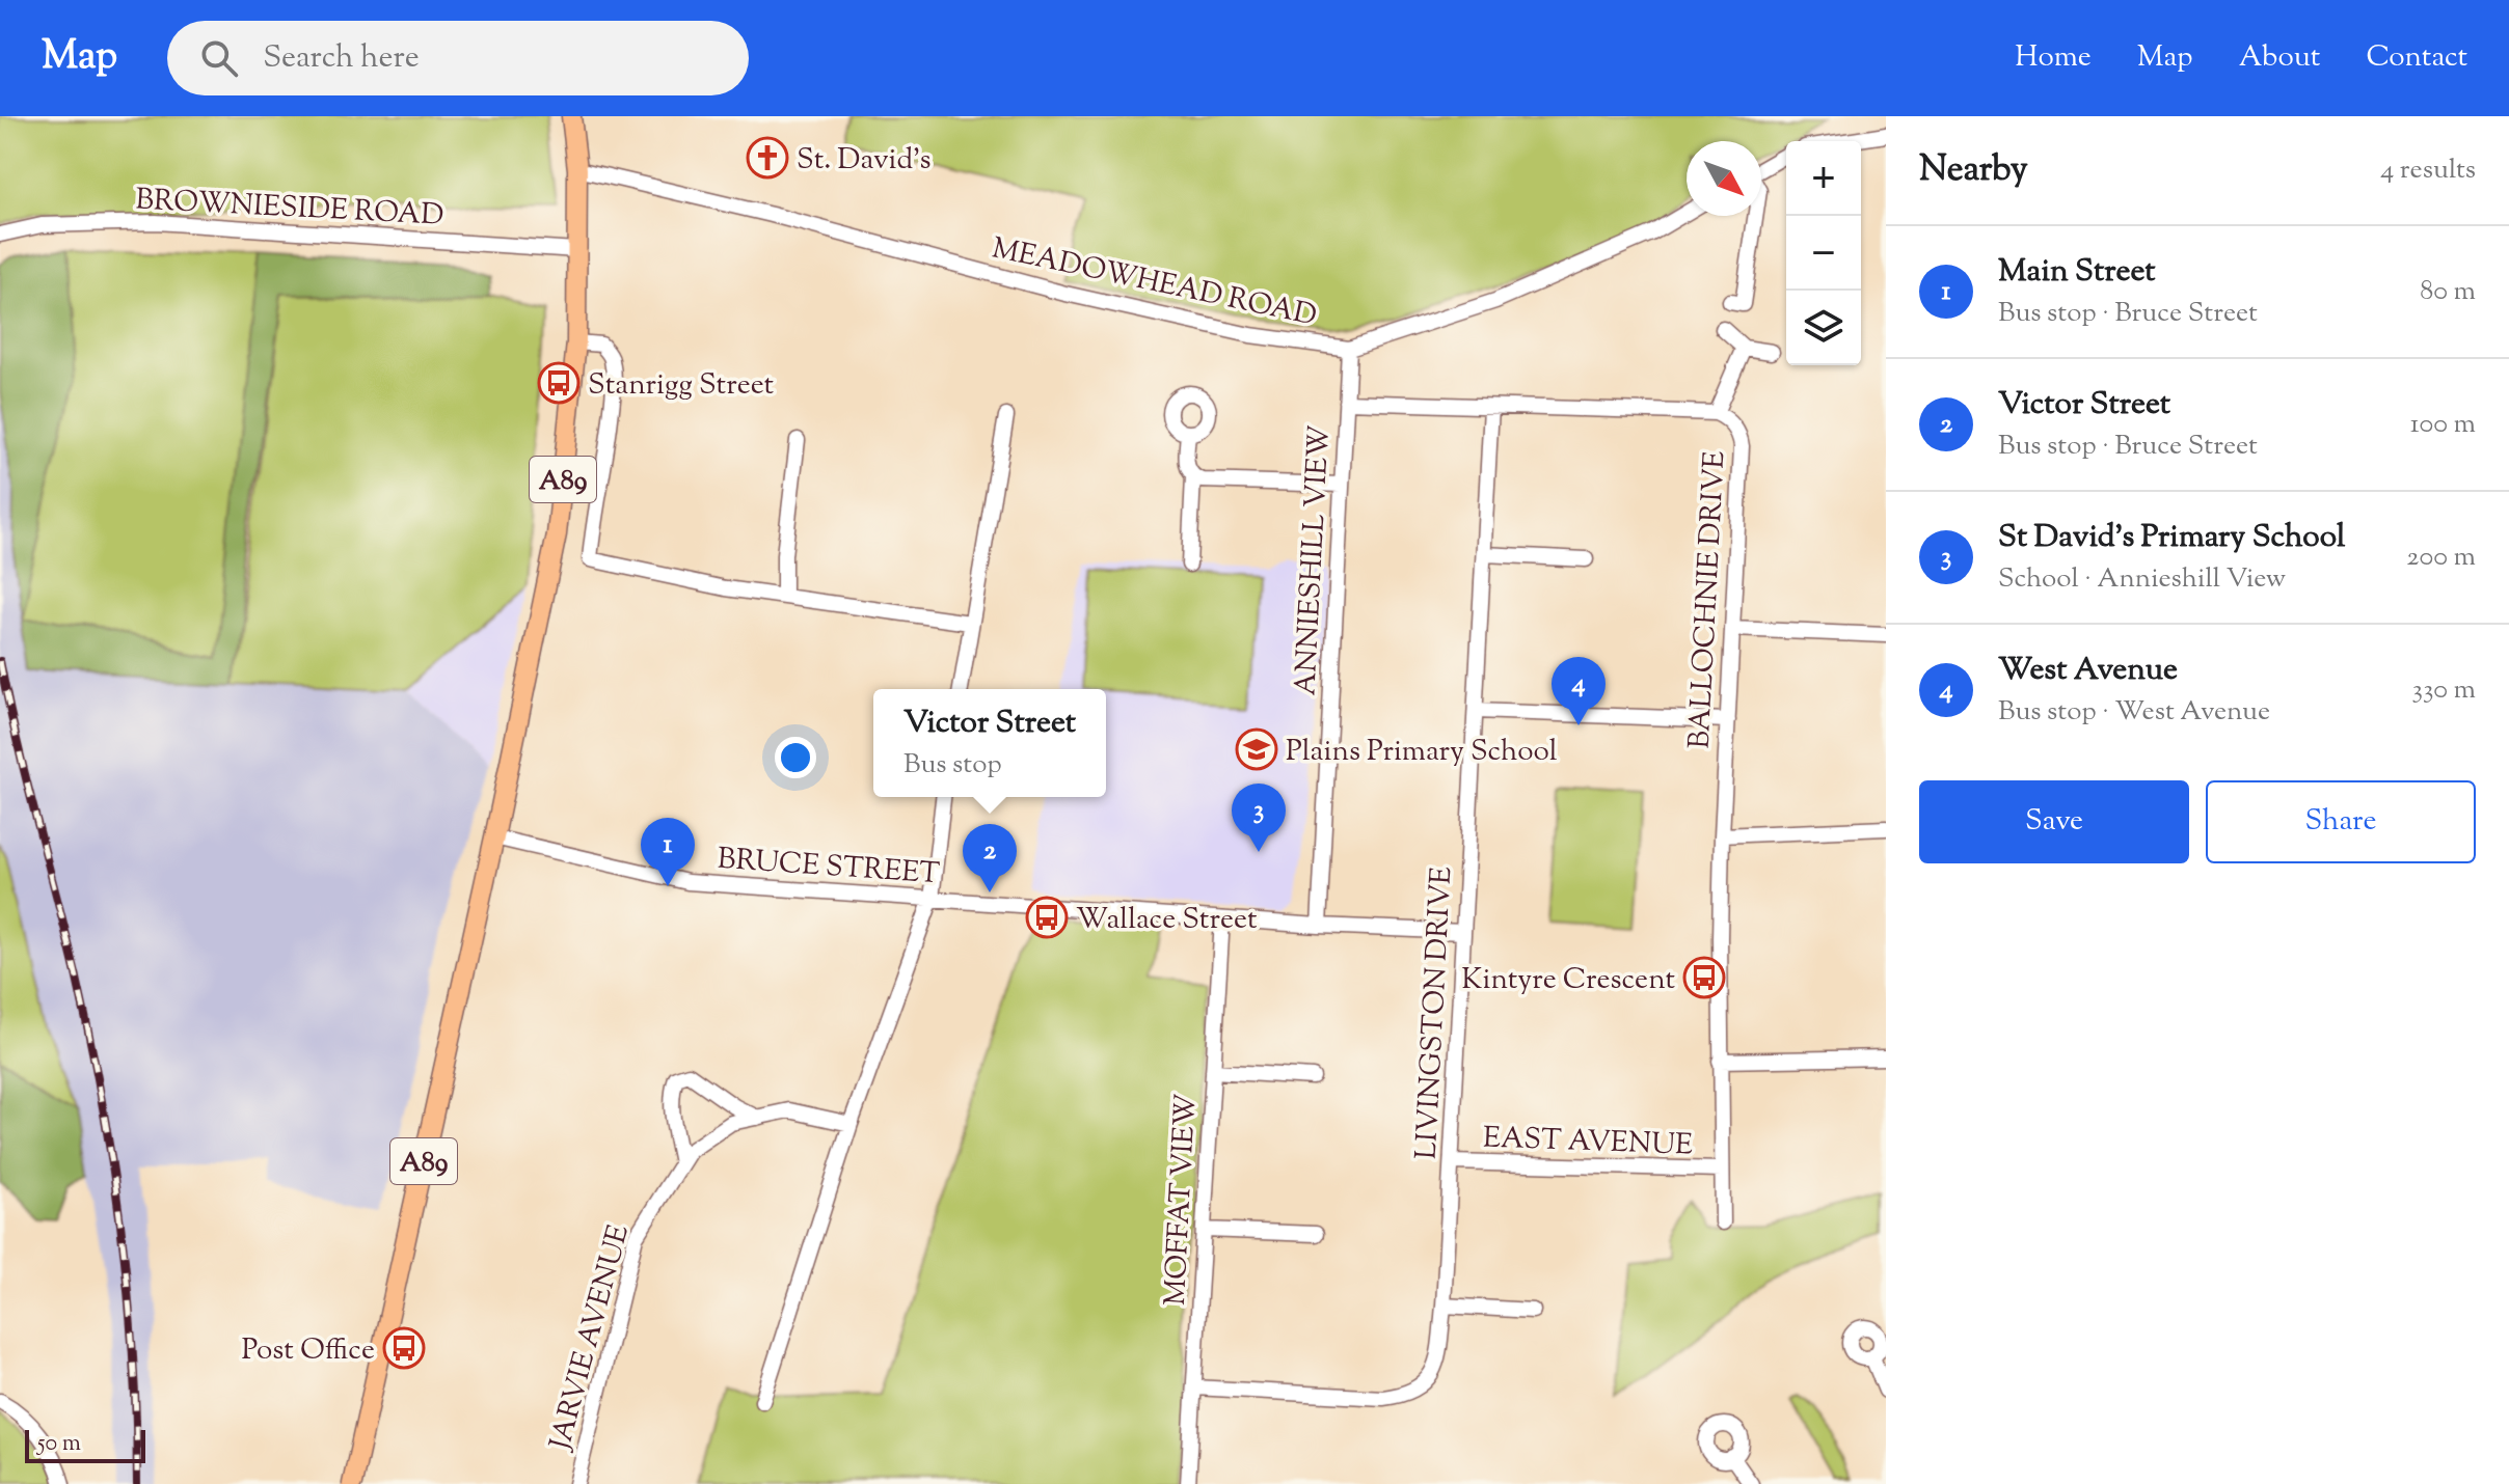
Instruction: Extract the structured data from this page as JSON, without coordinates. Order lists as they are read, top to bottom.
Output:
{
  "streets": {
    "main road": ["A89"],
    "street": [
      "BROWNIESIDE ROAD",
      "MEADOWHEAD ROAD",
      "ANNIESHILL VIEW",
      "BALLOCHNIE DRIVE",
      "BRUCE STREET",
      "LIVINGSTON DRIVE",
      "EAST AVENUE",
      "MOFFAT VIEW",
      "JARVIE AVENUE"
    ]
  },
  "crossings": [
    ["BROWNIESIDE ROAD", "A89"],
    ["MEADOWHEAD ROAD", "A89"],
    ["MEADOWHEAD ROAD", "ANNIESHILL VIEW"],
    ["A89", "BRUCE STREET"],
    ["ANNIESHILL VIEW", "BALLOCHNIE DRIVE"],
    ["ANNIESHILL VIEW", "BRUCE STREET"],
    ["BALLOCHNIE DRIVE", "LIVINGSTON DRIVE"],
    ["BALLOCHNIE DRIVE", "EAST AVENUE"],
    ["BRUCE STREET", "LIVINGSTON DRIVE"],
    ["BRUCE STREET", "MOFFAT VIEW"],
    ["LIVINGSTON DRIVE", "EAST AVENUE"],
    ["LIVINGSTON DRIVE", "MOFFAT VIEW"]
  ],
  "places": {
    "church": ["St. David's"],
    "bus stop": [
      "Stanrigg Street",
      "Wallace Street",
      "Kintyre Crescent",
      "Post Office"
    ],
    "school or university": ["Plains Primary School"]
  },
  "scale_bar": "50 m",
  "north": "bottom right",
  "page": {
    "header": "Map",
    "search": "Search here",
    "nav": [
      "Home",
      "Map",
      "About",
      "Contact"
    ],
    "heading": ["Nearby", "4 results"],
    "map_buttons": ["+", "−"],
    "list": [
      {
        "mark": "1",
        "name": "Main Street",
        "note": "Bus stop · Bruce Street",
        "value": "80 m"
      },
      {
        "mark": "2",
        "name": "Victor Street",
        "note": "Bus stop · Bruce Street",
        "value": "100 m"
      },
      {
        "mark": "3",
        "name": "St David's Primary School",
        "note": "School · Annieshill View",
        "value": "200 m"
      },
      {
        "mark": "4",
        "name": "West Avenue",
        "note": "Bus stop · West Avenue",
        "value": "330 m"
      }
    ],
    "pins": [
      "4",
      "3",
      "1",
      "2"
    ],
    "popup": ["Victor Street", "Bus stop"],
    "buttons": ["Save", "Share"],
    "scale": "50 m"
  }
}
